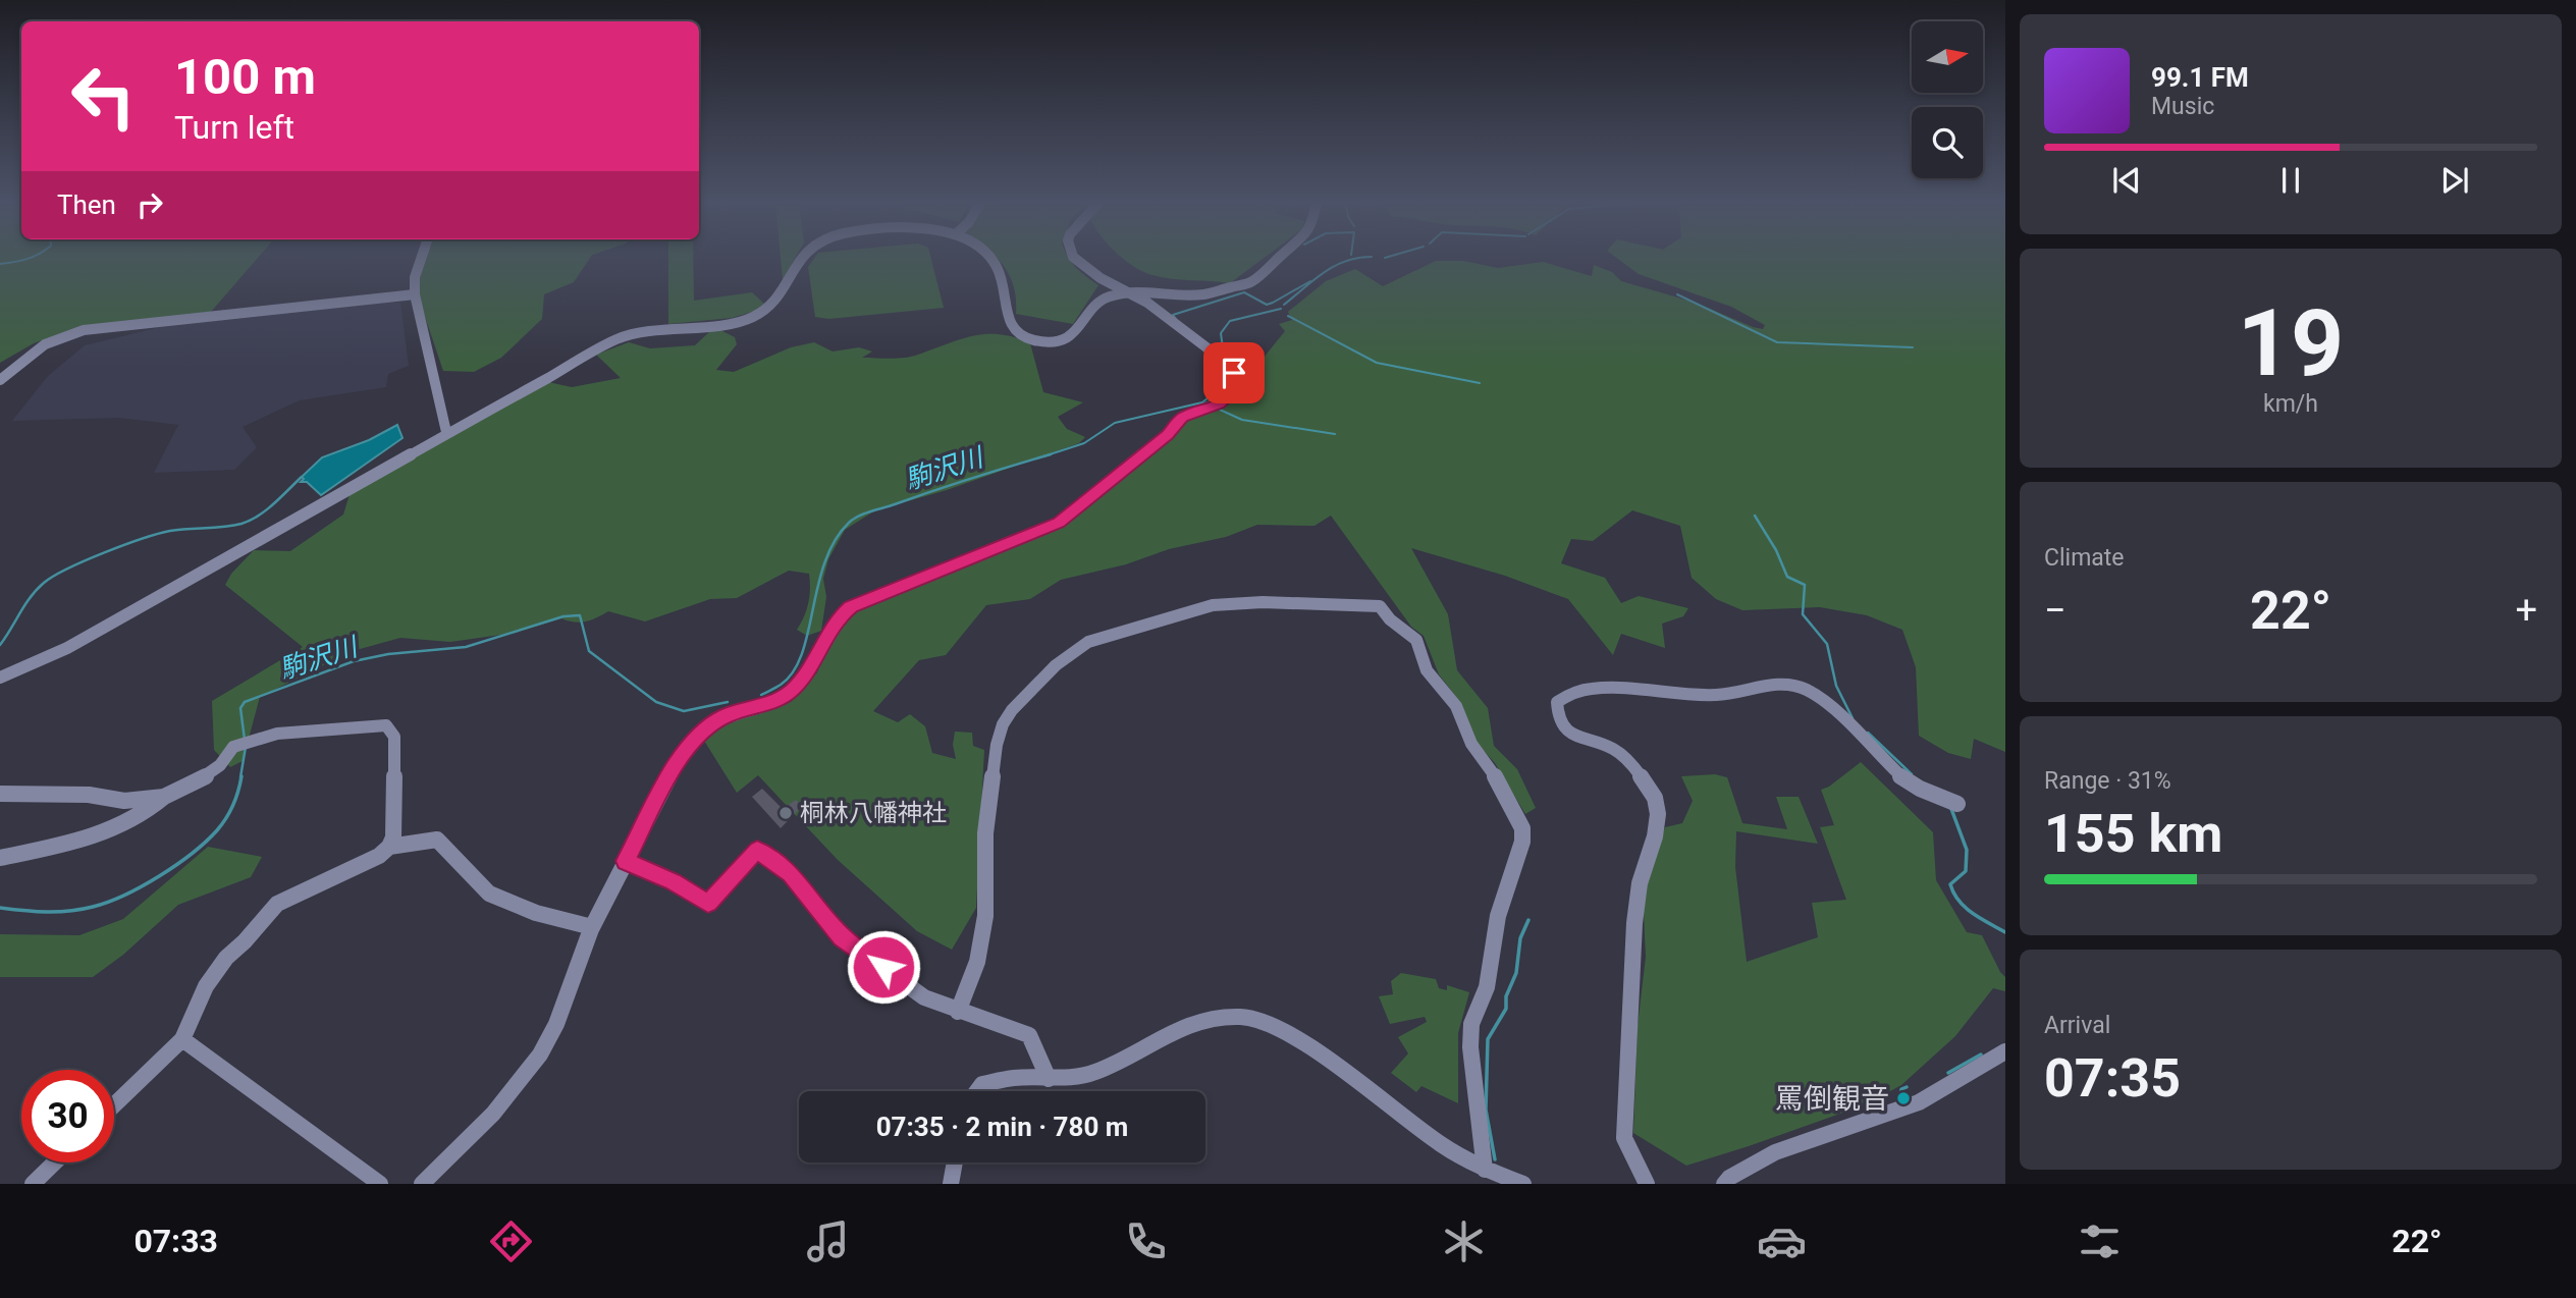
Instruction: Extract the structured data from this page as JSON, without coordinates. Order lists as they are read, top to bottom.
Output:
{
  "water": ["駒沢川"],
  "places": ["桐林八幡神社", "罵倒観音"],
  "north": "right",
  "page": {
    "turn": ["100 m", "Turn left"],
    "song": ["99.1 FM", "Music"],
    "then": "Then",
    "tile": [
      ["19", "km/h"],
      "Climate",
      ["Range · 31%", "155 km"],
      ["Arrival", "07:35"]
    ],
    "heat": ["−", "22°", "+"],
    "limit": "30",
    "trip": "07:35 · 2 min · 780 m",
    "tabs": ["07:33", "22°"]
  }
}
